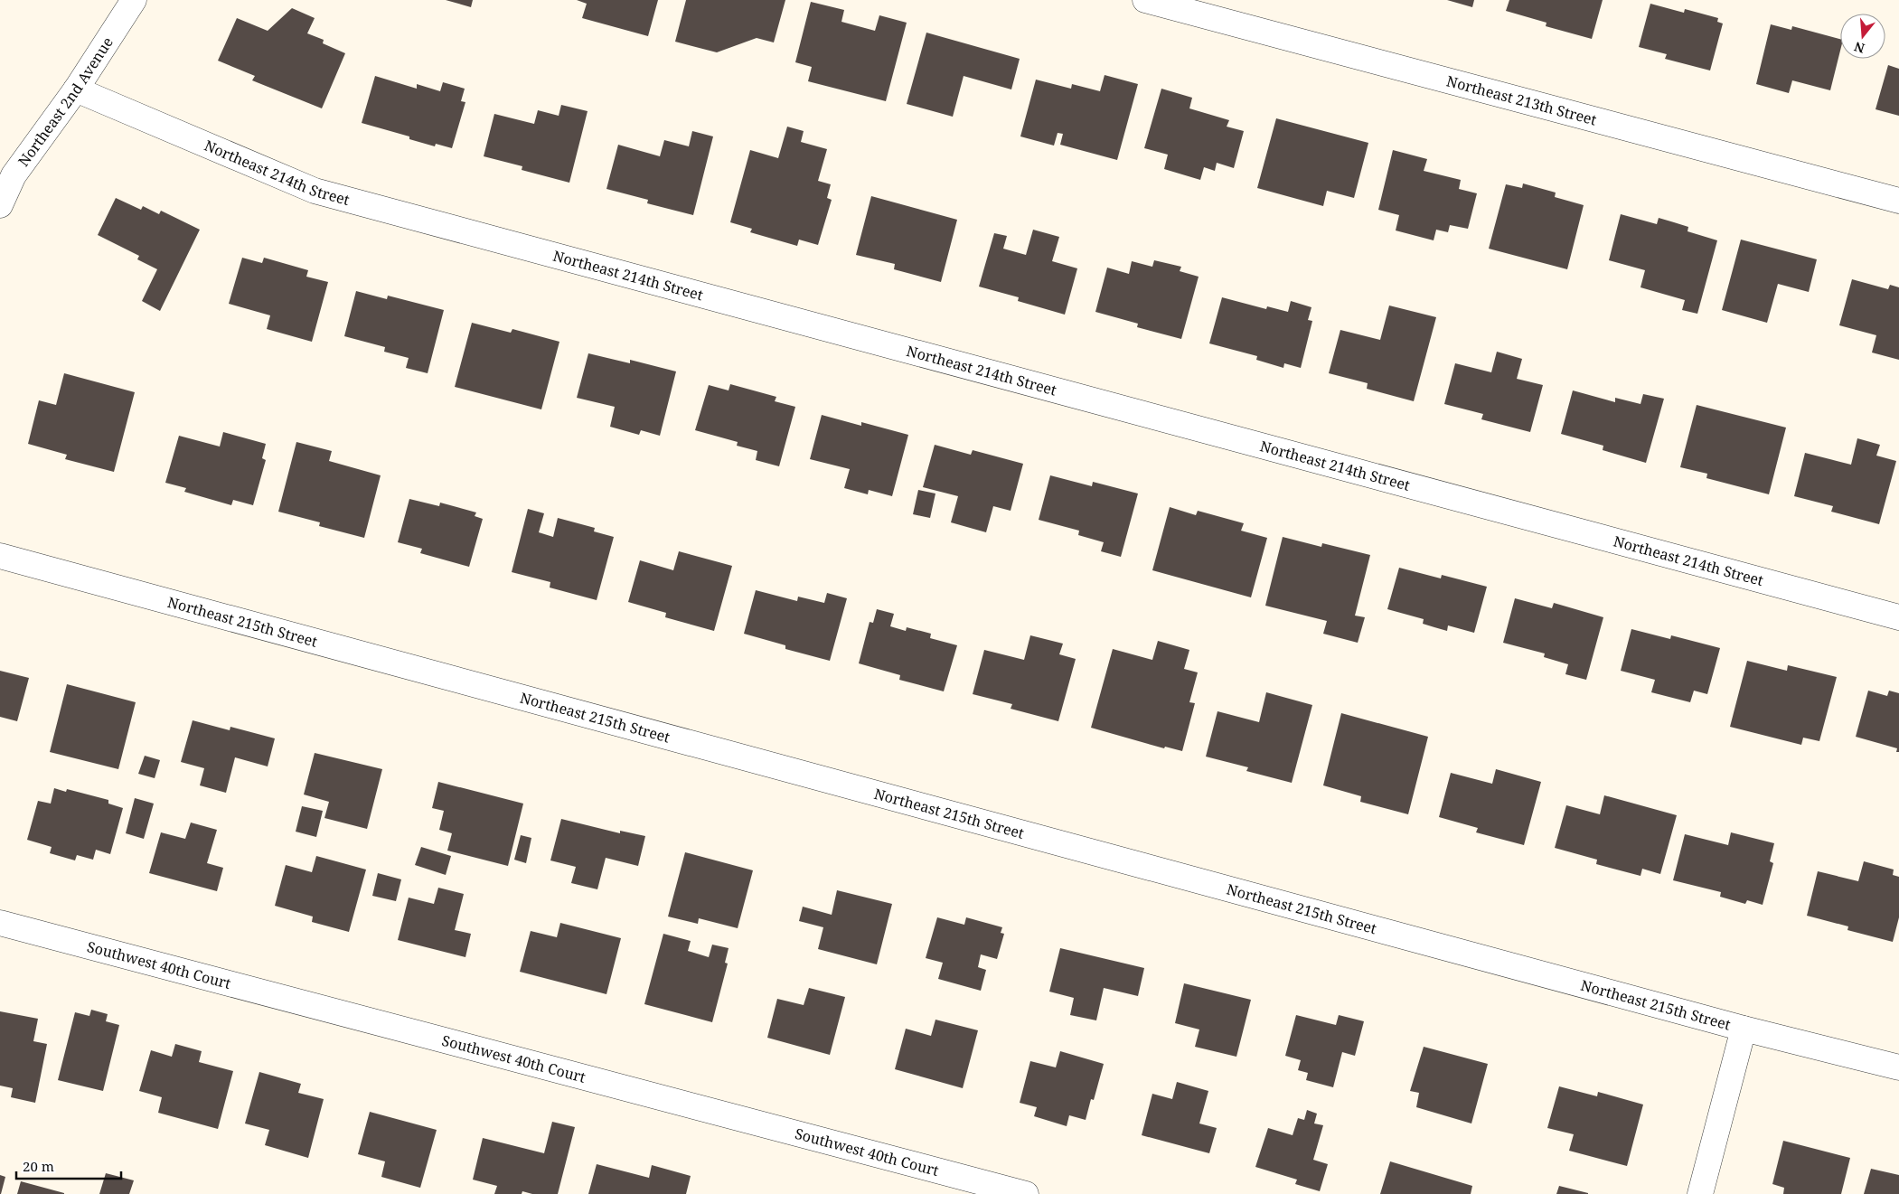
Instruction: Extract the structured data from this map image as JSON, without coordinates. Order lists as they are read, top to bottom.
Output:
{
  "streets": {
    "street": [
      "Northeast 213th Street",
      "Northeast 2nd Avenue",
      "Northeast 214th Street",
      "Northeast 215th Street",
      "Southwest 40th Court"
    ]
  },
  "crossings": [
    ["Northeast 2nd Avenue", "Northeast 214th Street"]
  ],
  "scale_bar": "20 m",
  "north": "bottom"
}
